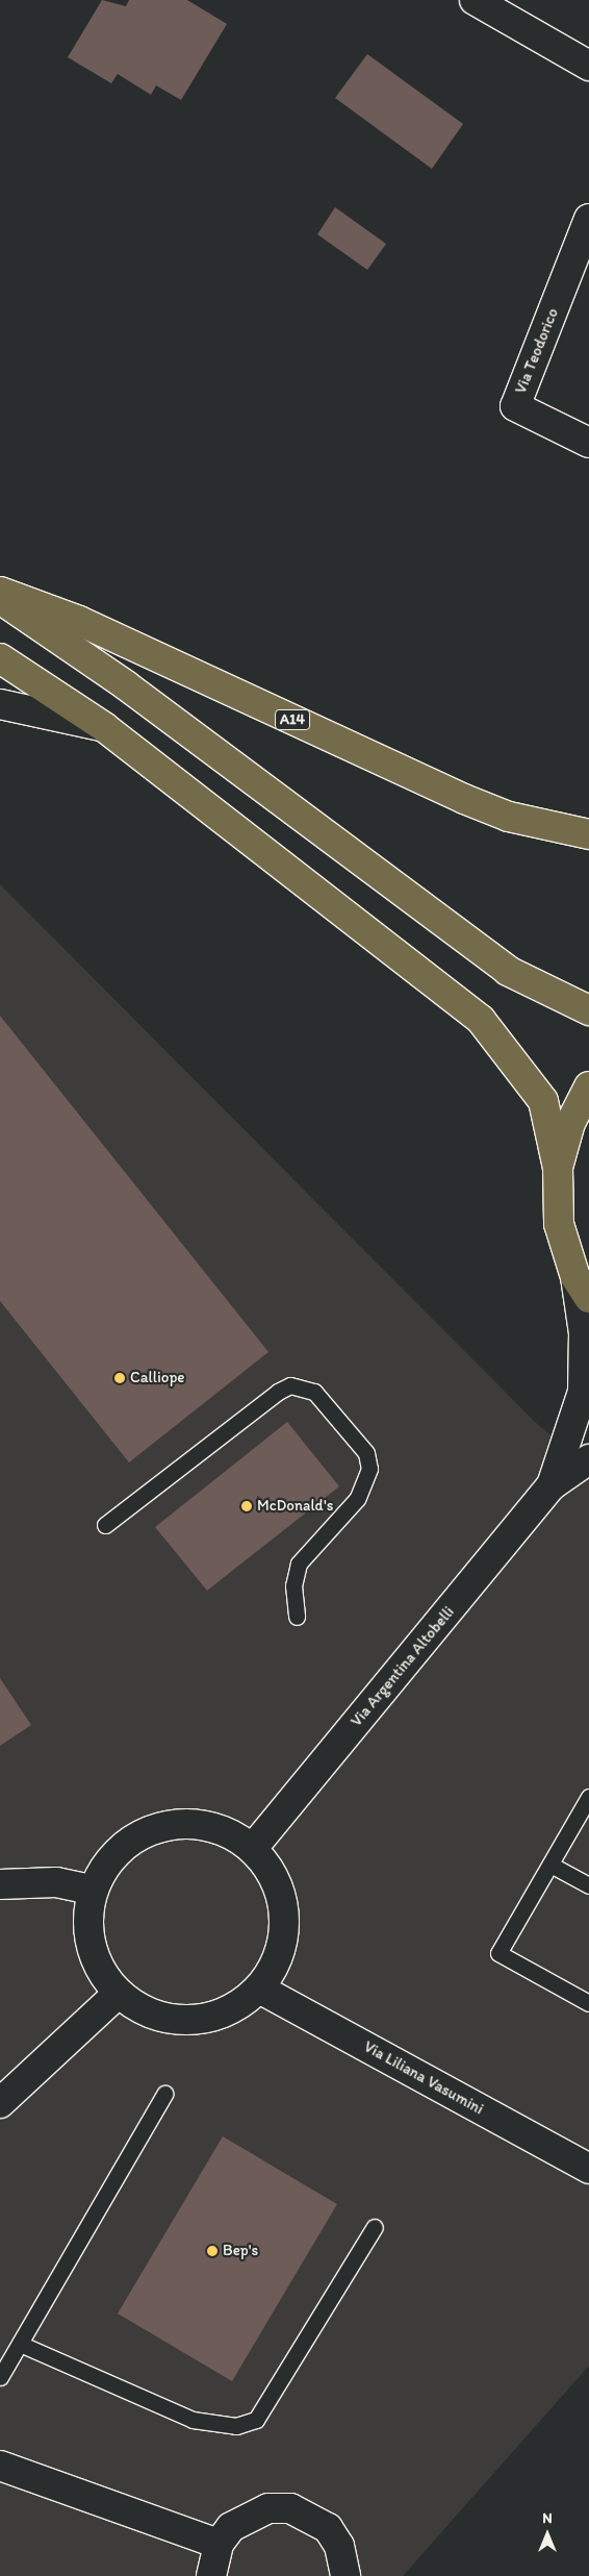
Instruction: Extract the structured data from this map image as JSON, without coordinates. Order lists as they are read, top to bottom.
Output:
{
  "streets": {
    "main road": ["A14"],
    "street": ["Via Teodorico", "Via Argentina Altobelli", "Via Liliana Vasumini"]
  },
  "places": ["Calliope", "McDonald's", "Bep's"],
  "north": "top"
}
